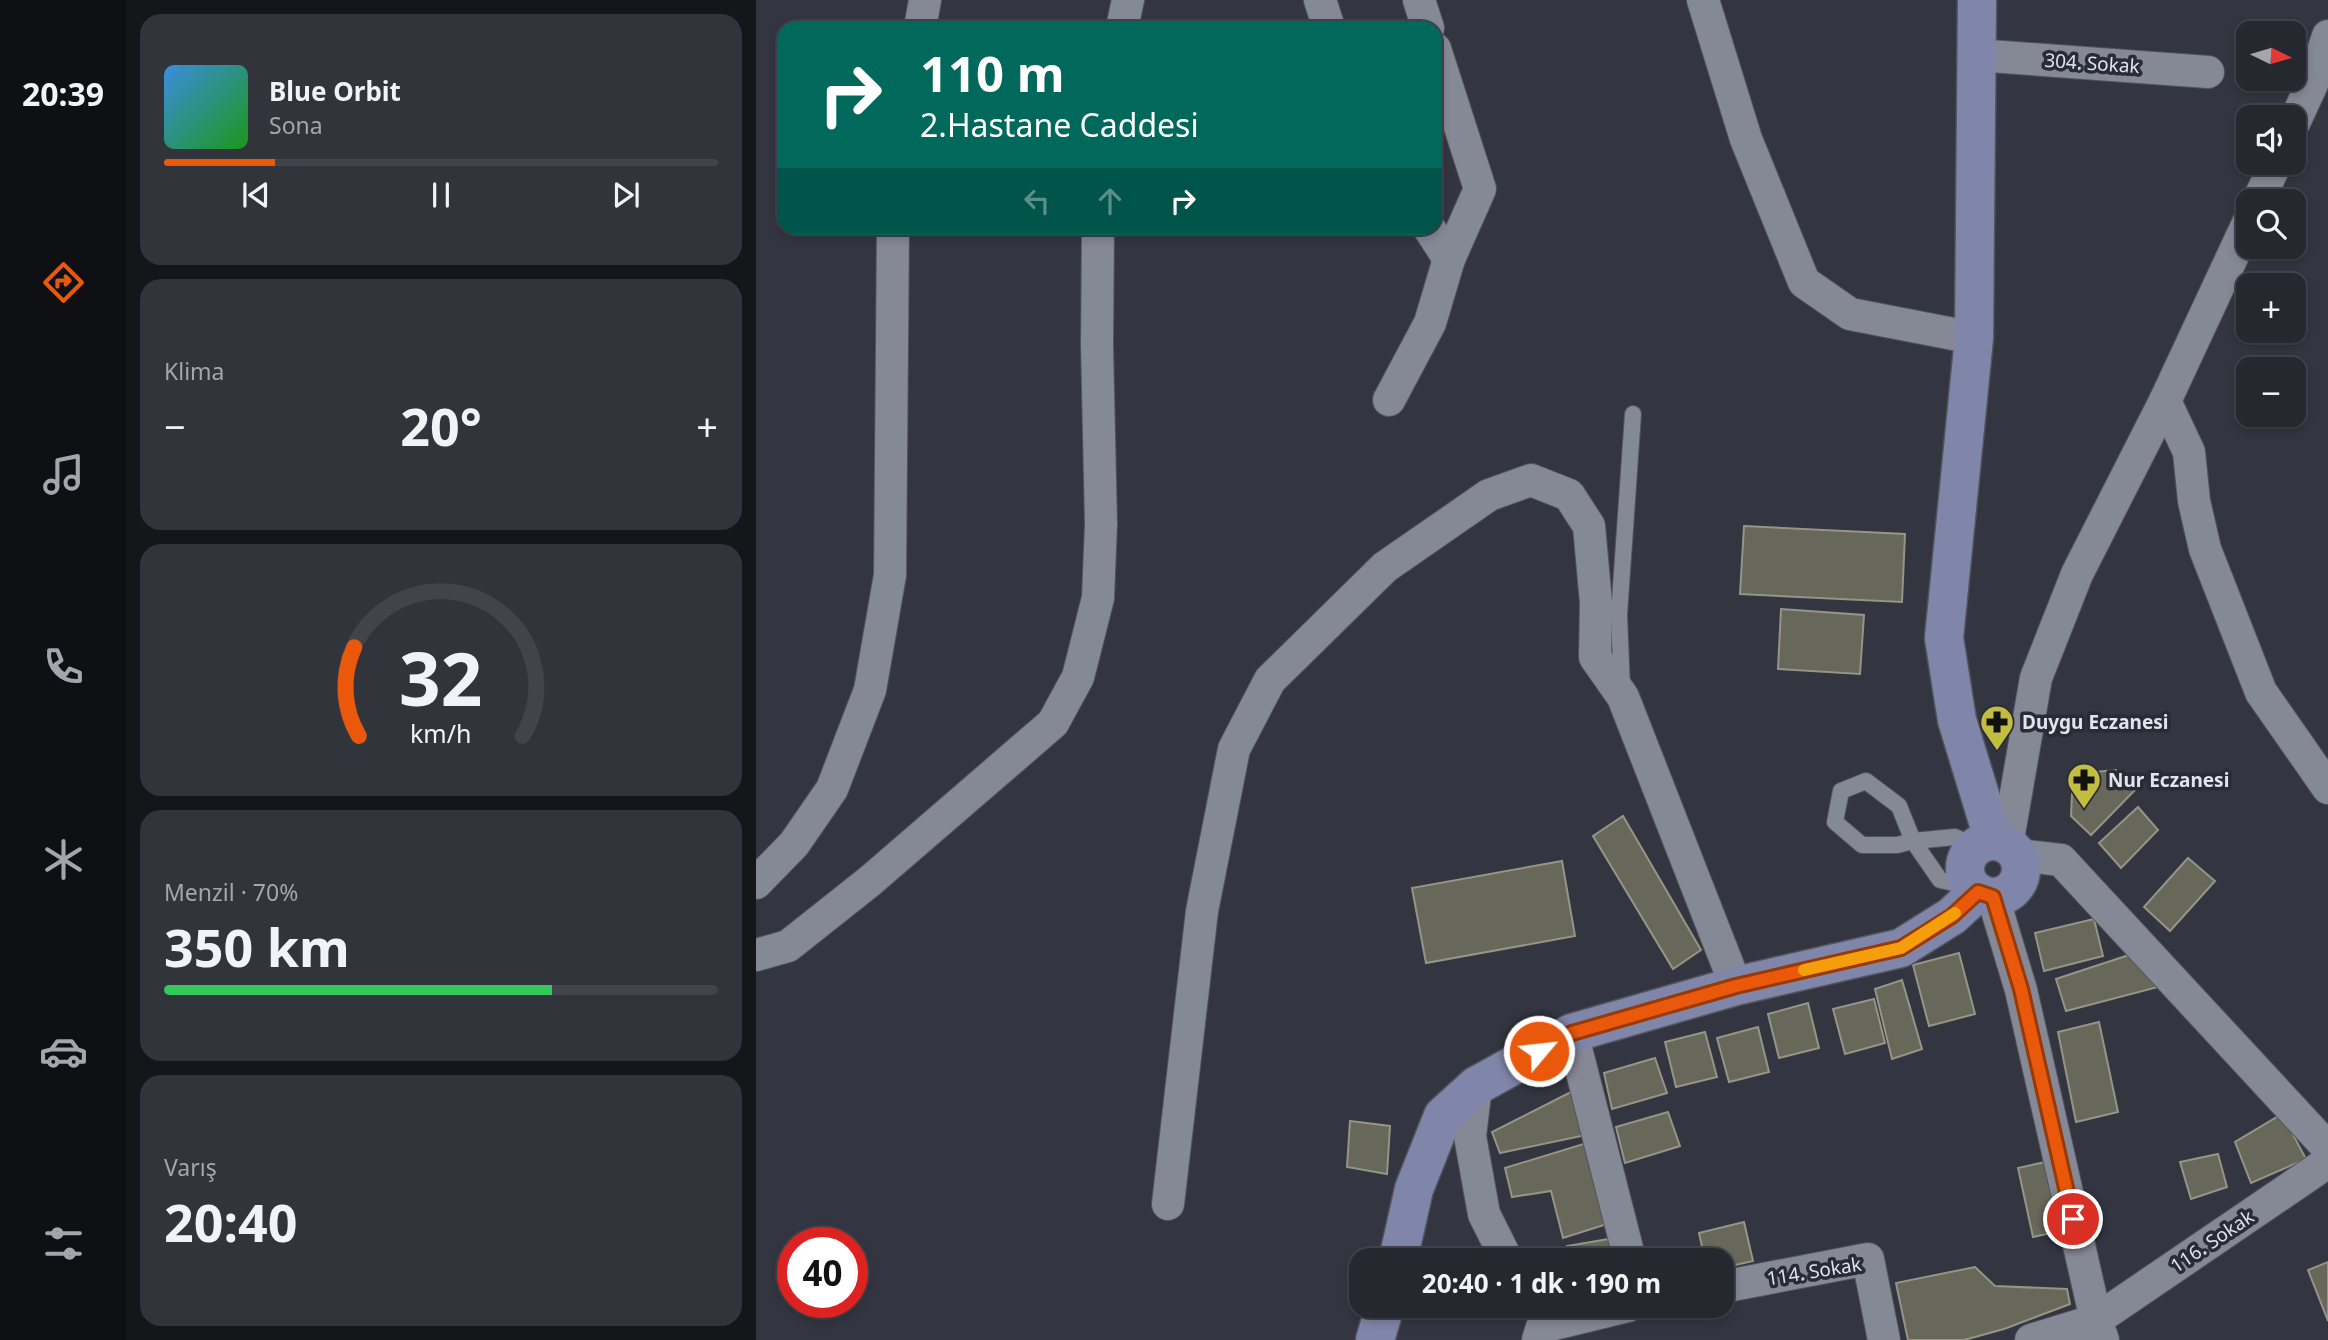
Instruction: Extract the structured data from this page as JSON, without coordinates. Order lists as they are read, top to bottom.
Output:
{
  "streets": {
    "street": ["304. Sokak", "116. Sokak", "114. Sokak"]
  },
  "places": {
    "pharmacy": ["Duygu Eczanesi", "Nur Eczanesi"]
  },
  "north": "right",
  "page": {
    "tabs": "20:39",
    "map_buttons": ["+", "−"],
    "turn": ["110 m", "2.Hastane Caddesi"],
    "song": ["Blue Orbit", "Sona"],
    "tile": [
      "Klima",
      ["Menzil · 70%", "350 km"],
      ["Varış", "20:40"]
    ],
    "heat": ["−", "20°", "+"],
    "limit": "40",
    "trip": "20:40 · 1 dk · 190 m",
    "gauge": ["32", "km/h"]
  }
}
